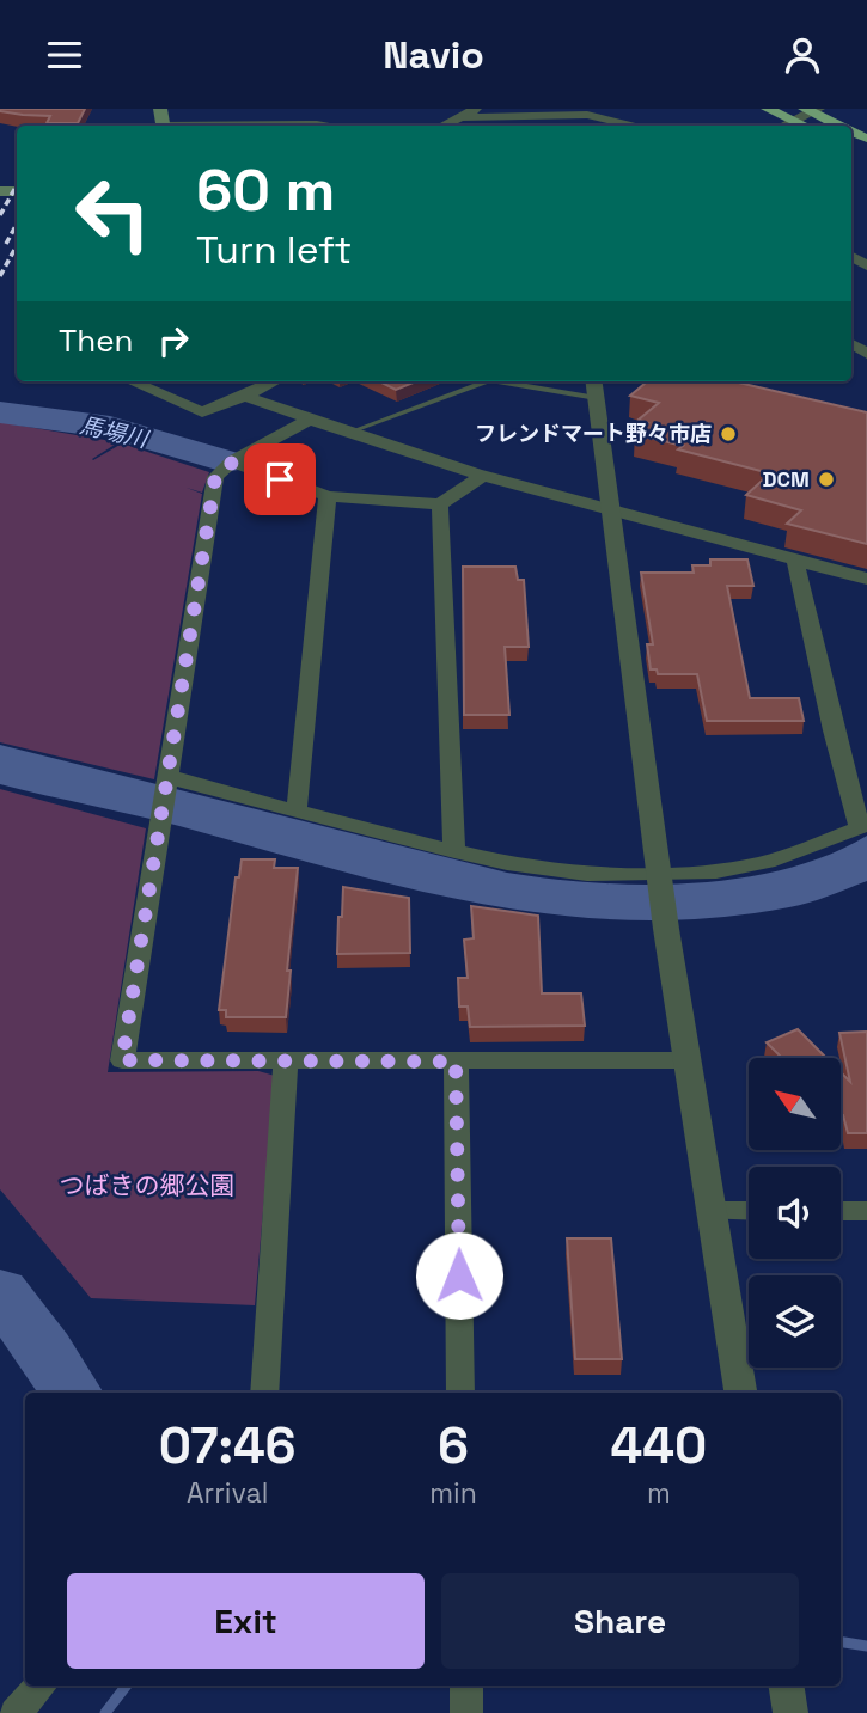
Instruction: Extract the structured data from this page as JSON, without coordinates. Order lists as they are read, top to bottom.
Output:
{
  "water": ["馬場川"],
  "parks": ["つばきの郷公園"],
  "places": ["フレンドマート野々市店", "DCM"],
  "north": "top left",
  "page": {
    "header": "Navio",
    "turn": ["60 m", "Turn left"],
    "then": "Then",
    "eta": [
      "07:46",
      "Arrival",
      "6",
      "min",
      "440",
      "m"
    ],
    "buttons": ["Exit", "Share"]
  }
}
